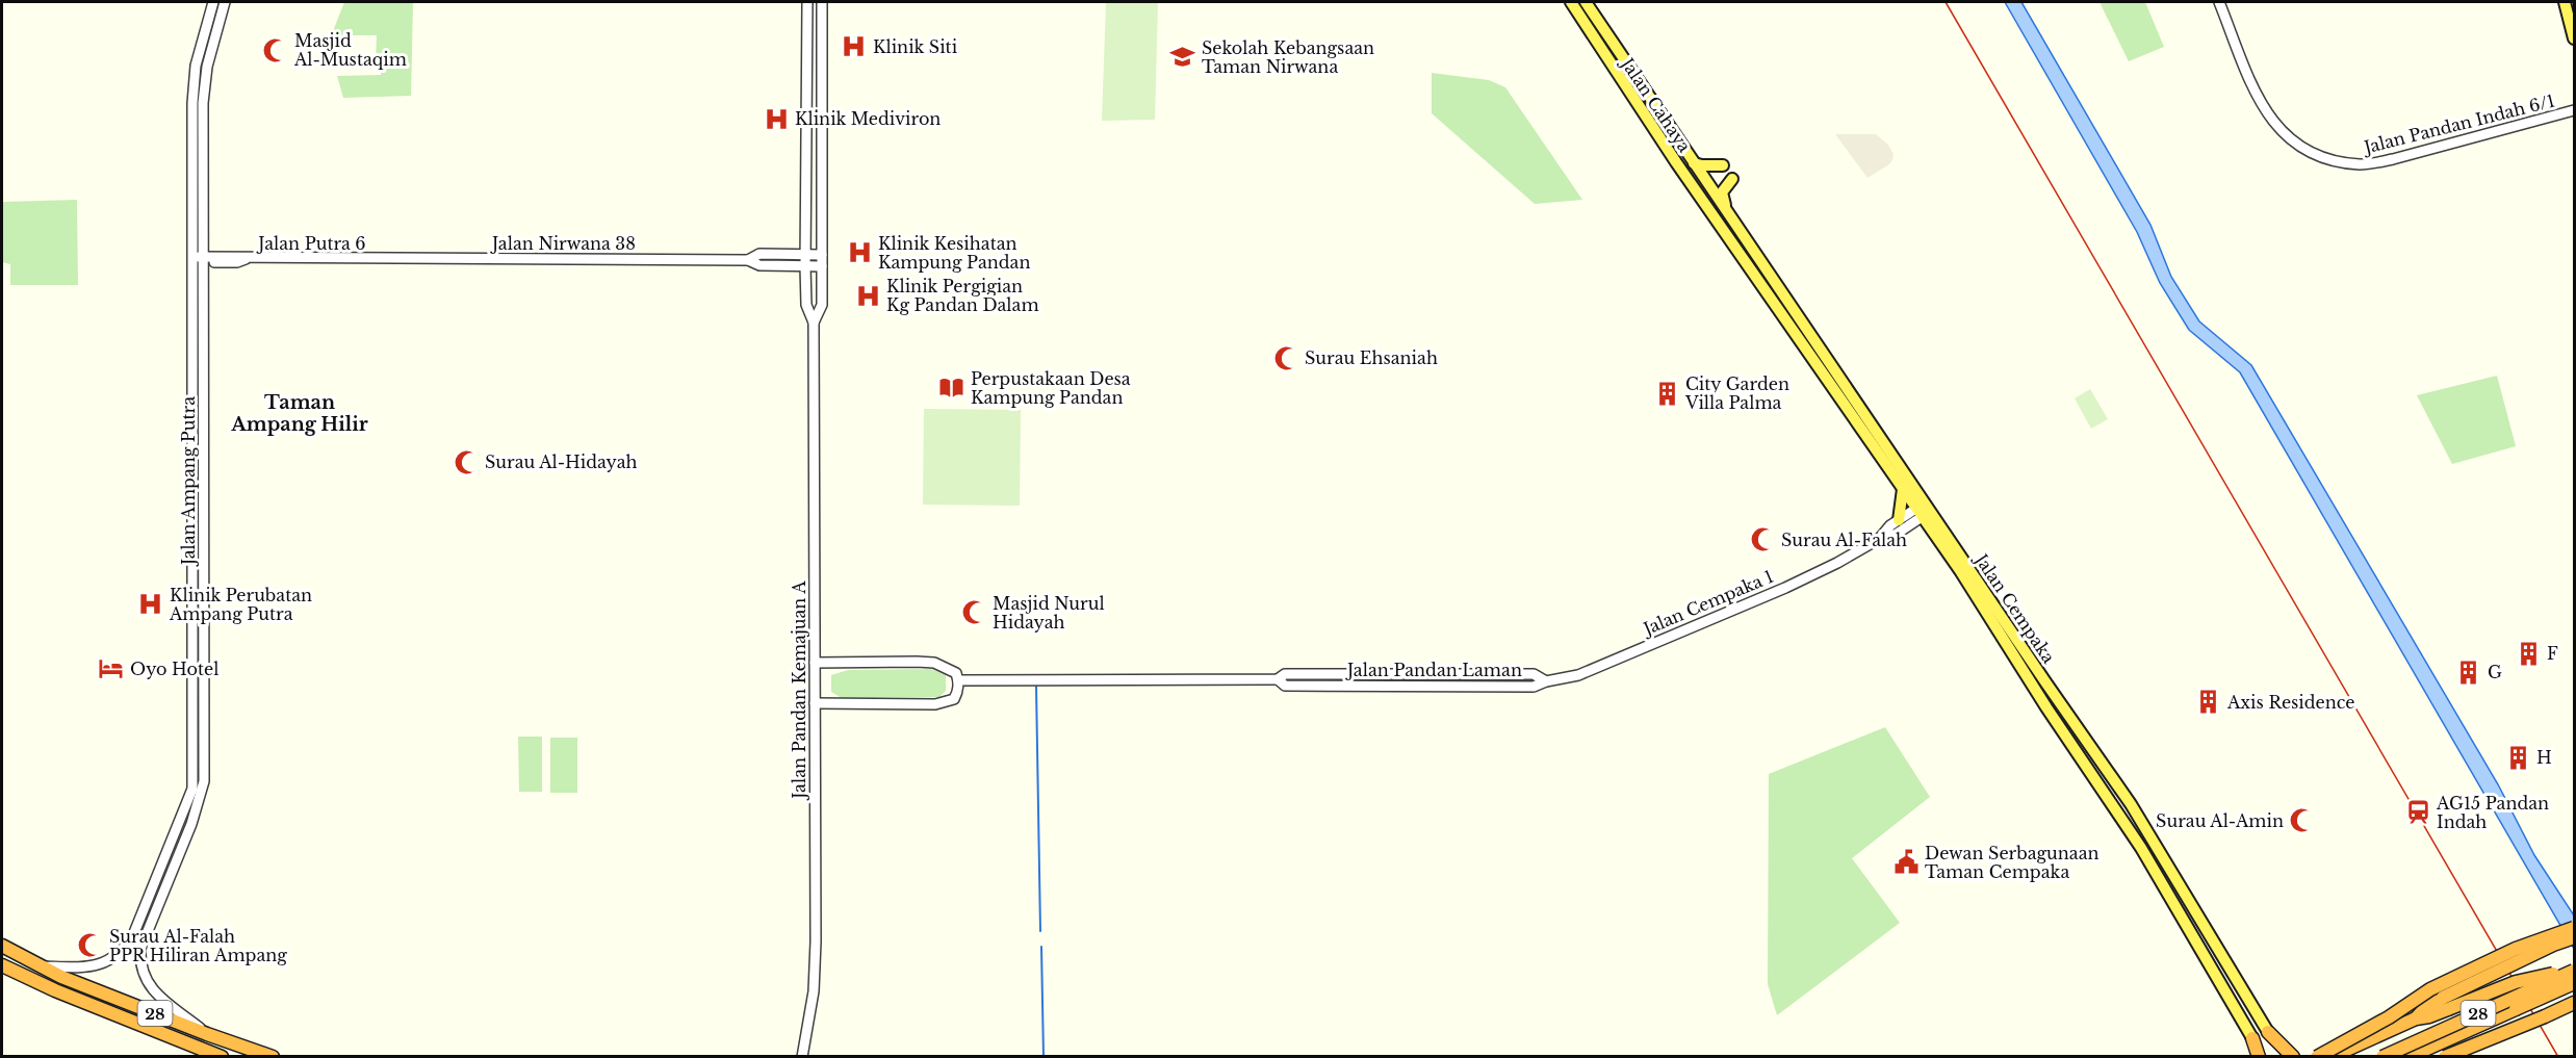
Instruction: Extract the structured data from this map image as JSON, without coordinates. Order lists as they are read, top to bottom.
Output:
{
  "streets": {
    "highway": ["28"],
    "main road": ["Jalan Cahaya", "Jalan Cempaka"],
    "street": [
      "Jalan Pandan Indah 6/1",
      "Jalan Putra 6",
      "Jalan Nirwana 38",
      "Jalan Ampang Putra",
      "Jalan Cempaka 1",
      "Jalan Pandan Laman",
      "Jalan Pandan Kemajuan A"
    ]
  },
  "crossings": [
    ["Jalan Cahaya", "Jalan Cempaka"],
    ["Jalan Putra 6", "Jalan Nirwana 38"],
    ["Jalan Putra 6", "Jalan Ampang Putra"],
    ["Jalan Nirwana 38", "Jalan Pandan Kemajuan A"],
    ["Jalan Ampang Putra", "28"],
    ["Jalan Cempaka 1", "Jalan Cempaka"],
    ["Jalan Cempaka 1", "Jalan Pandan Laman"]
  ],
  "districts": ["Taman Ampang Hilir"],
  "places": {
    "hospital": [
      "Klinik Siti",
      "Klinik Mediviron",
      "Klinik Kesihatan Kampung Pandan",
      "Klinik Pergigian Kg Pandan Dalam",
      "Klinik Perubatan Ampang Putra"
    ],
    "mosque": [
      "Masjid Al-Mustaqim",
      "Surau Ehsaniah",
      "Surau Al-Hidayah",
      "Surau Al-Falah",
      "Masjid Nurul Hidayah",
      "Surau Al-Amin",
      "Surau Al-Falah PPR Hiliran Ampang"
    ],
    "school or university": ["Sekolah Kebangsaan Taman Nirwana"],
    "library": ["Perpustakaan Desa Kampung Pandan"],
    "building": [
      "City Garden Villa Palma",
      "F",
      "G",
      "Axis Residence",
      "H"
    ],
    "hotel": ["Oyo Hotel"],
    "station": ["AG15 Pandan Indah"],
    "public building": ["Dewan Serbagunaan Taman Cempaka"]
  }
}
